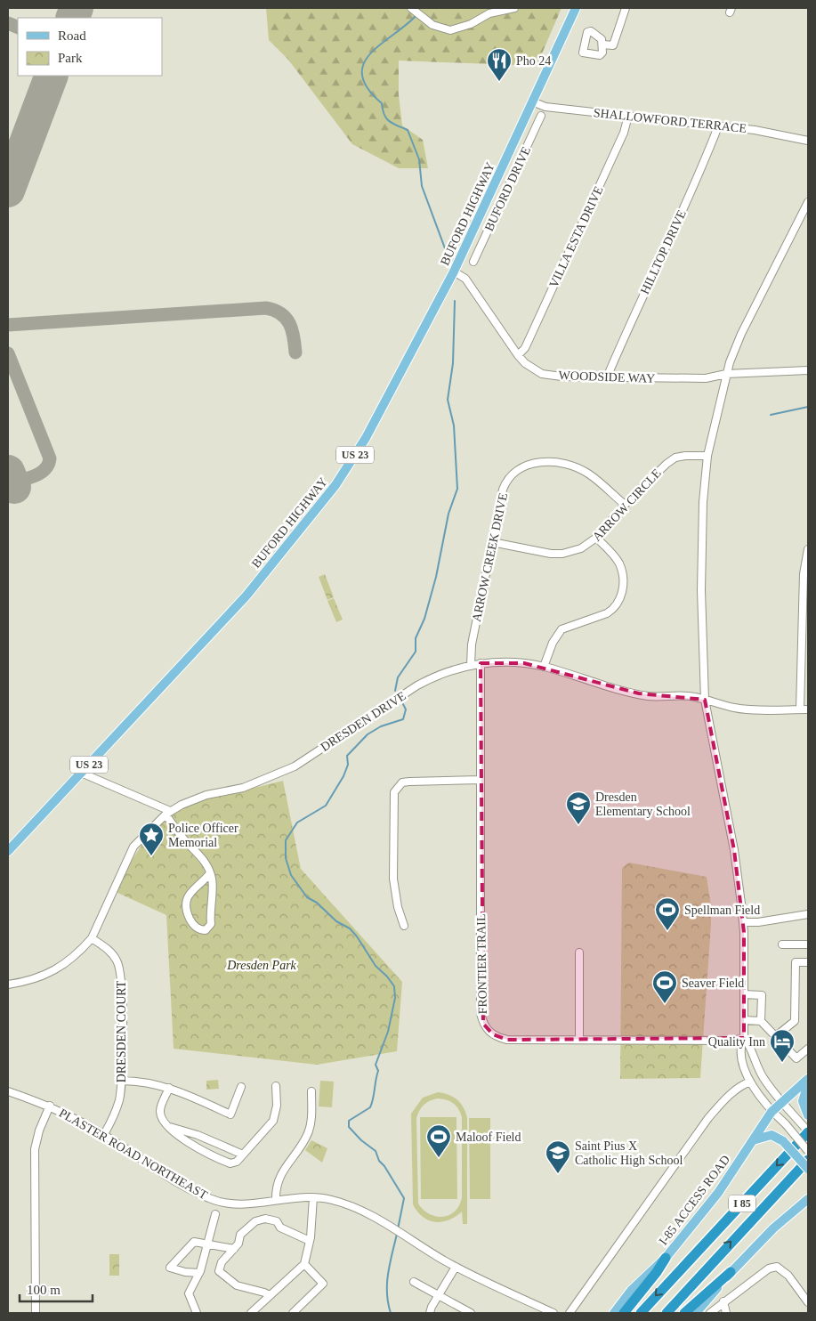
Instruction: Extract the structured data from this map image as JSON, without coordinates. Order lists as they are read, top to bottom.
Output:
{
  "streets": {
    "highway": ["I 85"],
    "main road": ["BUFORD HIGHWAY", "US 23", "I-85 ACCESS ROAD"],
    "street": [
      "SHALLOWFORD TERRACE",
      "BUFORD DRIVE",
      "VILLA ESTA DRIVE",
      "HILLTOP DRIVE",
      "WOODSIDE WAY",
      "ARROW CIRCLE",
      "ARROW CREEK DRIVE",
      "DRESDEN DRIVE",
      "FRONTIER TRAIL",
      "DRESDEN COURT",
      "PLASTER ROAD NORTHEAST"
    ]
  },
  "crossings": [
    ["SHALLOWFORD TERRACE", "BUFORD HIGHWAY"],
    ["SHALLOWFORD TERRACE", "VILLA ESTA DRIVE"],
    ["SHALLOWFORD TERRACE", "HILLTOP DRIVE"],
    ["BUFORD HIGHWAY", "WOODSIDE WAY"],
    ["VILLA ESTA DRIVE", "WOODSIDE WAY"],
    ["HILLTOP DRIVE", "WOODSIDE WAY"],
    ["ARROW CIRCLE", "ARROW CREEK DRIVE"],
    ["ARROW CREEK DRIVE", "DRESDEN DRIVE"],
    ["DRESDEN DRIVE", "FRONTIER TRAIL"],
    ["DRESDEN DRIVE", "DRESDEN COURT"],
    ["DRESDEN COURT", "PLASTER ROAD NORTHEAST"]
  ],
  "parks": ["Dresden Park"],
  "places": {
    "restaurant": ["Pho 24"],
    "school or university": ["Dresden Elementary School", "Saint Pius X Catholic High School"],
    "place": ["Police Officer Memorial"],
    "sports": ["Spellman Field", "Seaver Field", "Maloof Field"],
    "hotel": ["Quality Inn"]
  },
  "legend": ["Road", "Park"],
  "scale_bar": "100 m"
}
